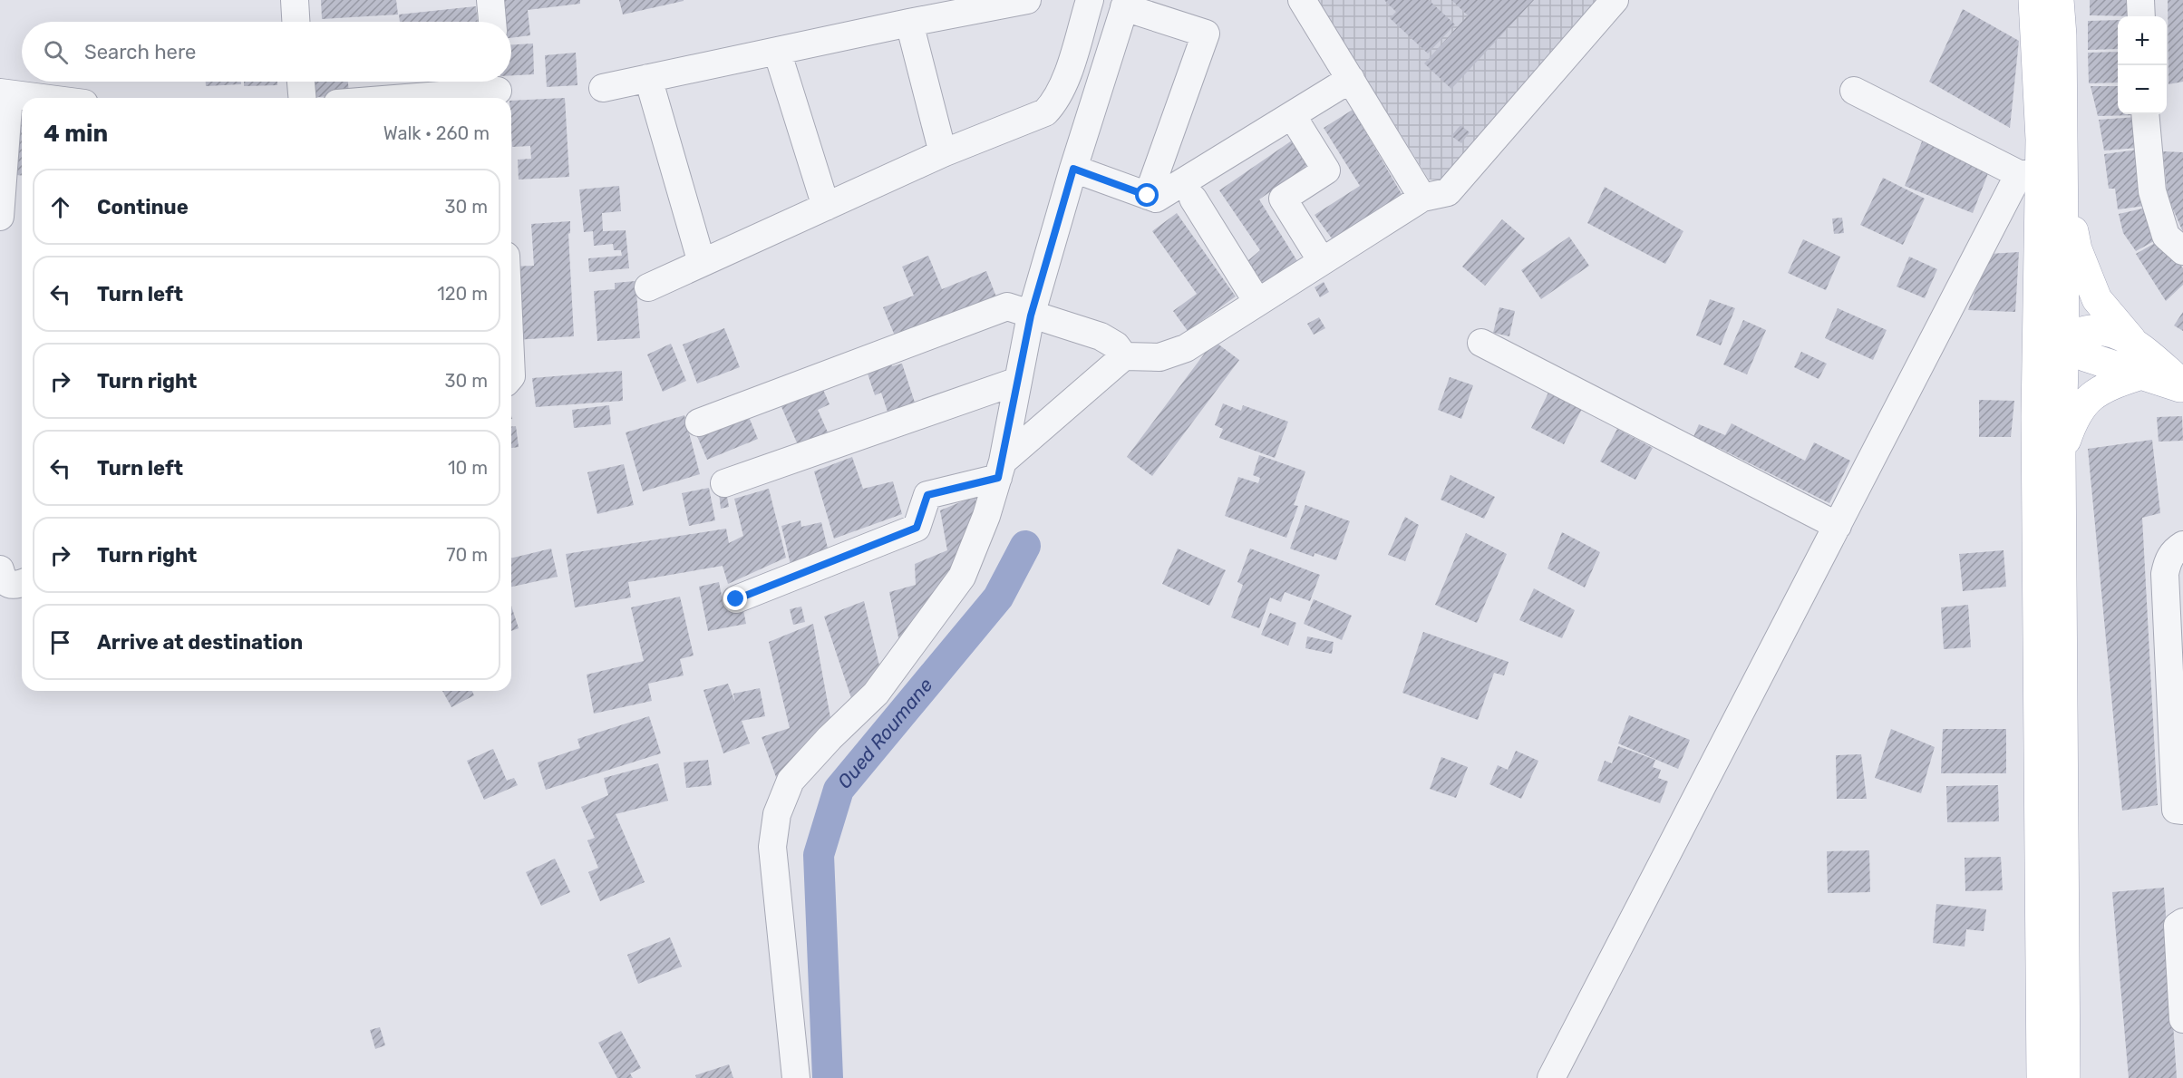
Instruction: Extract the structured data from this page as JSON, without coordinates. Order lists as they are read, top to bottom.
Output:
{
  "water": ["Oued Roumane"],
  "page": {
    "map_buttons": ["+", "−"],
    "search": "Search here",
    "heading": ["4 min", "Walk · 260 m"],
    "list": [
      ["Continue", "30 m"],
      ["Turn left", "120 m"],
      ["Turn right", "30 m"],
      ["Turn left", "10 m"],
      ["Turn right", "70 m"],
      "Arrive at destination"
    ]
  }
}
